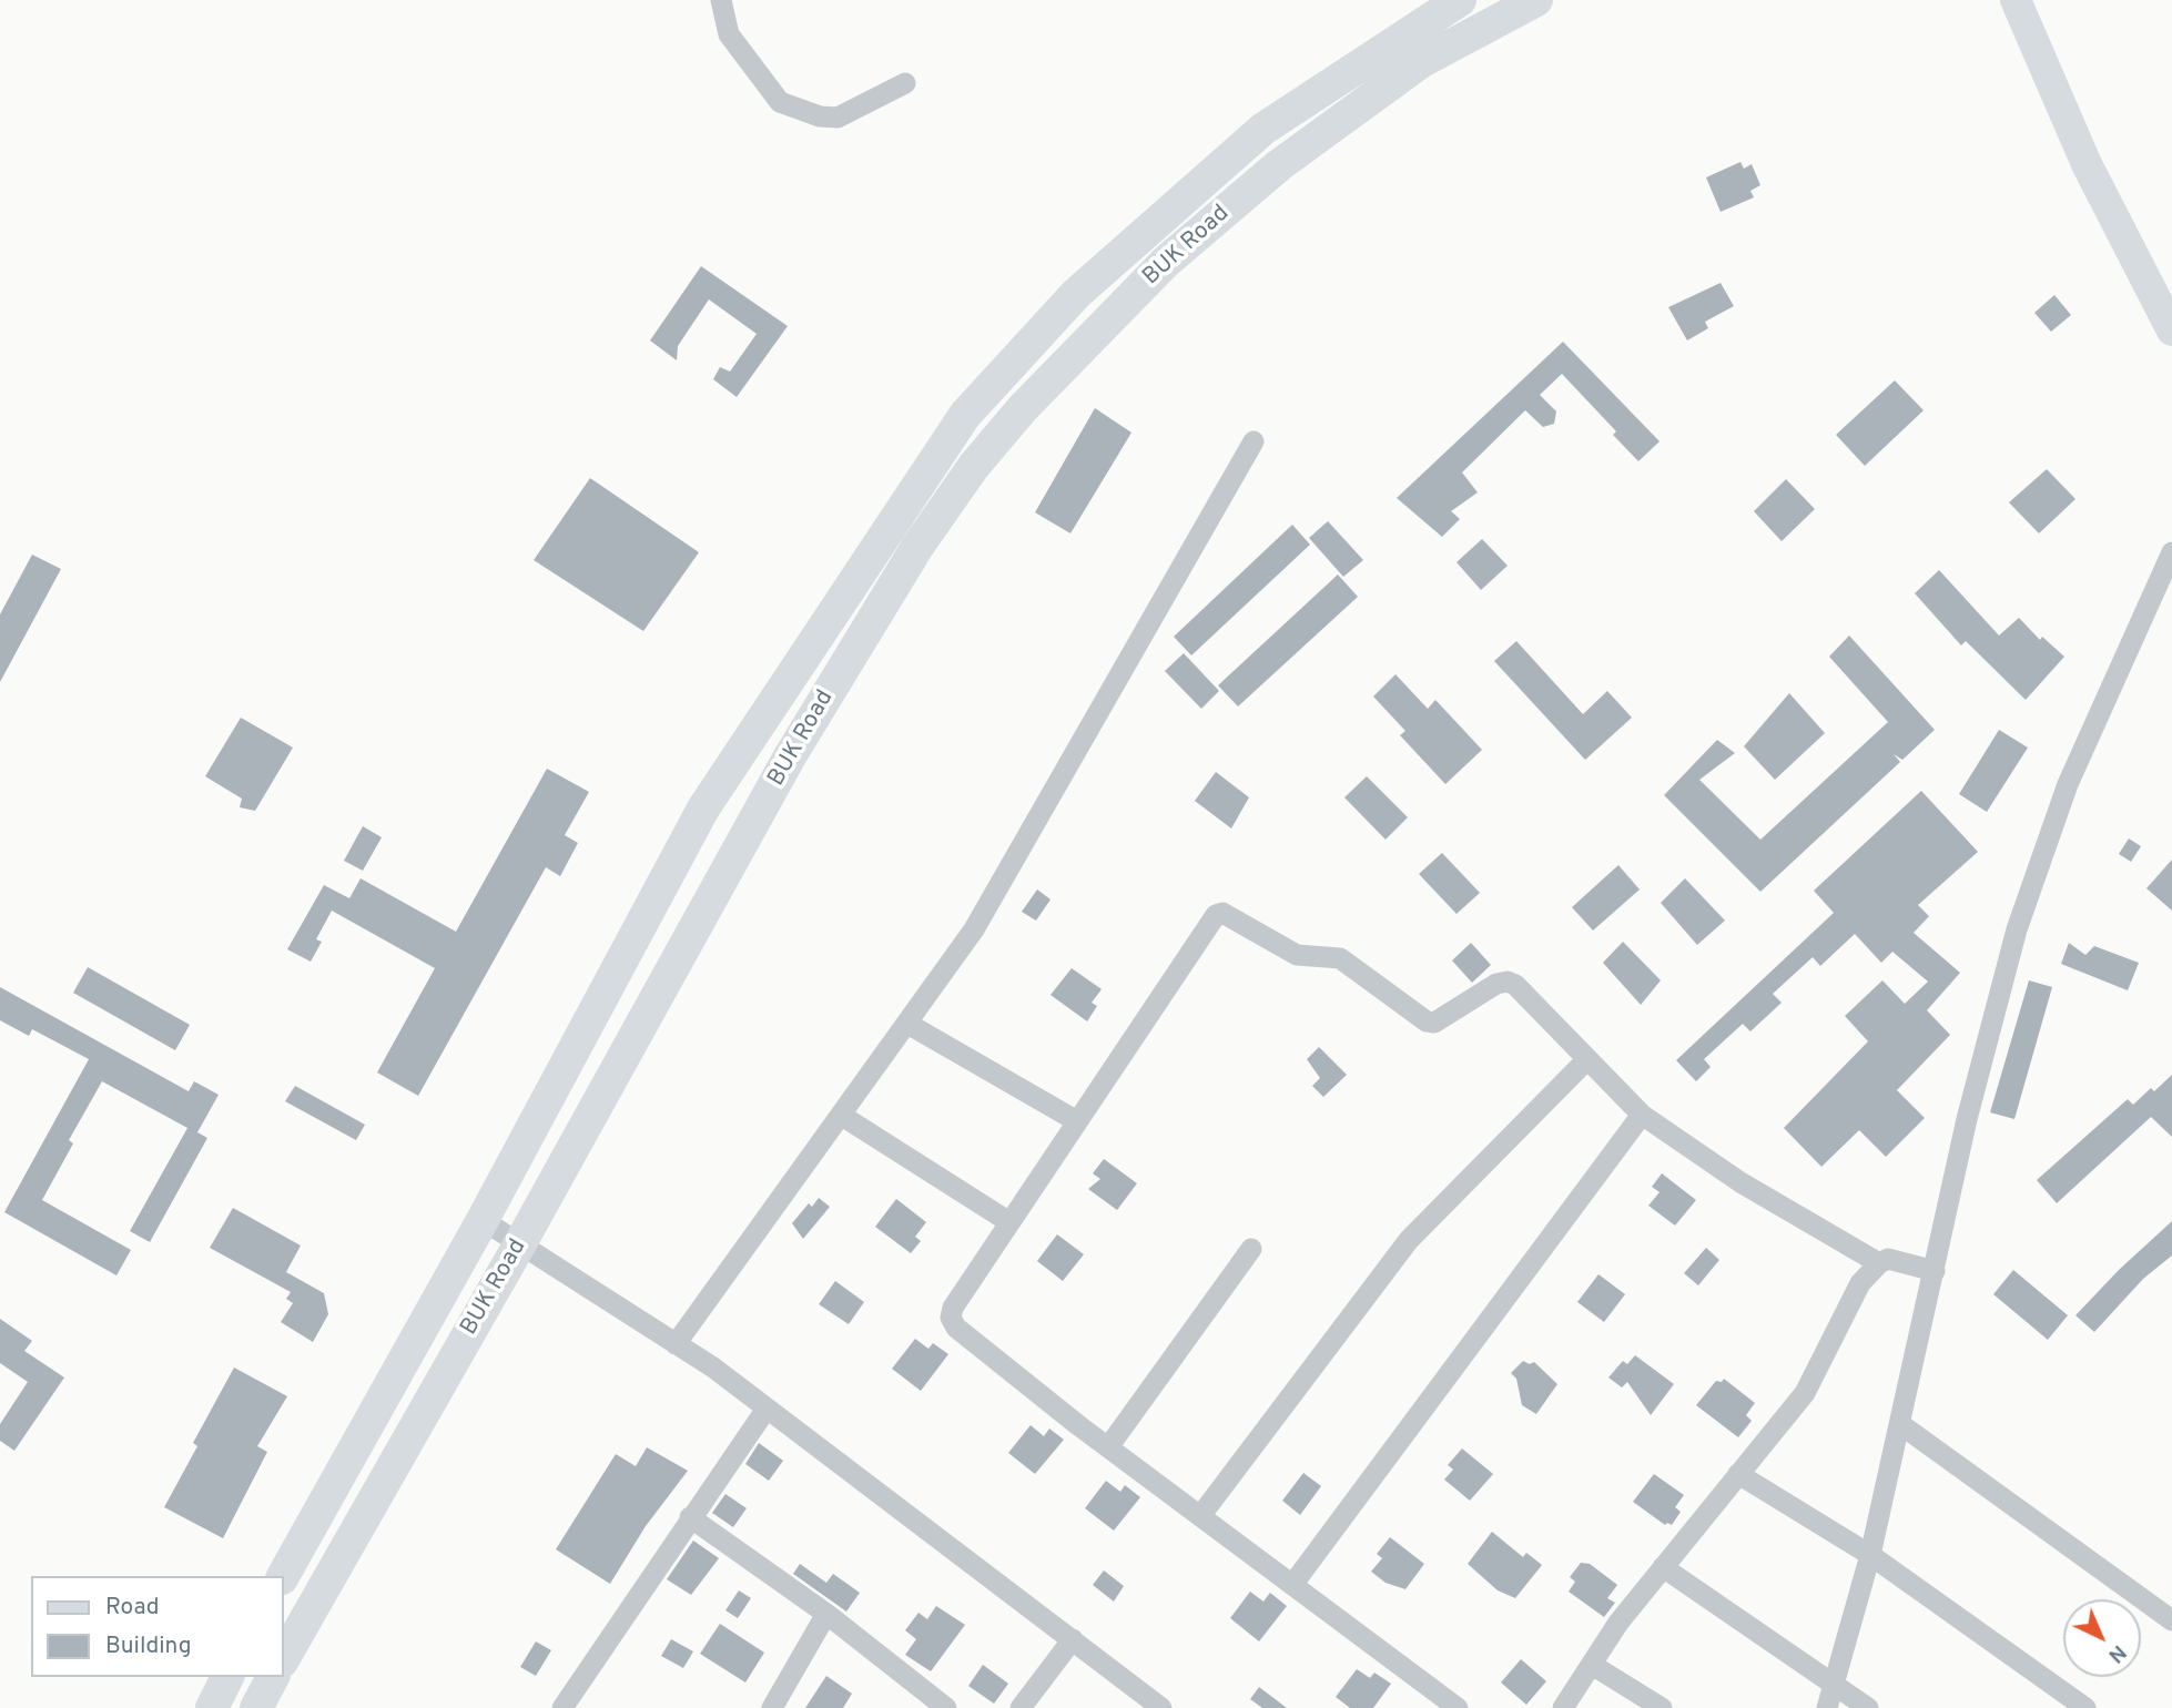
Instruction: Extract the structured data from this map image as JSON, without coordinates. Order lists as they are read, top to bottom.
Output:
{
  "streets": {
    "main road": ["BUK Road"]
  },
  "legend": ["Road", "Building"],
  "north": "bottom right"
}
